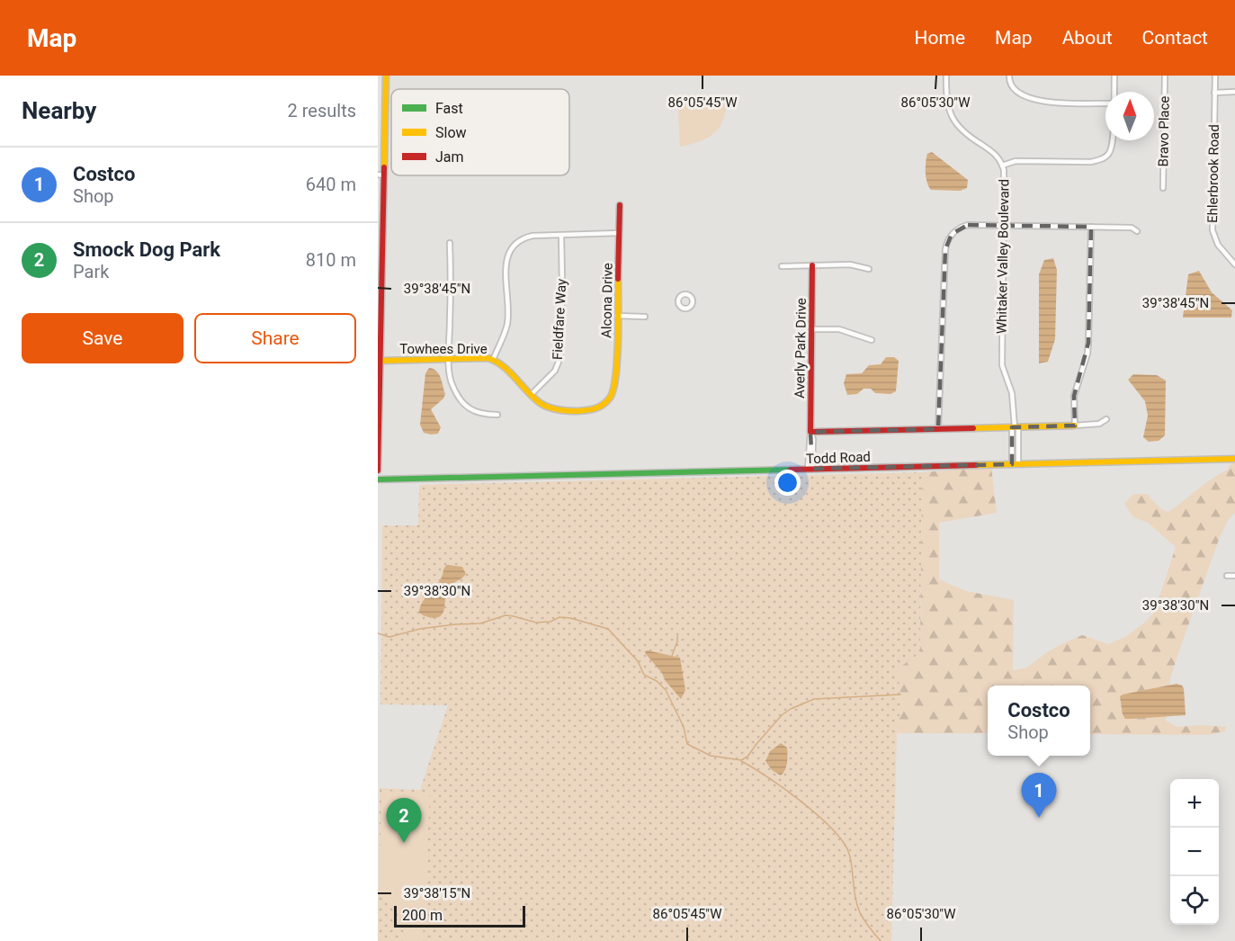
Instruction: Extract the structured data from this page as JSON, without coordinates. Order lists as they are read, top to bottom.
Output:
{
  "streets": {
    "street": [
      "Bravo Place",
      "Ehlerbrook Road",
      "Whitaker Valley Boulevard",
      "Alcona Drive",
      "Fieldfare Way",
      "Averly Park Drive",
      "Towhees Drive",
      "Todd Road"
    ]
  },
  "crossings": [
    ["Whitaker Valley Boulevard", "Todd Road"],
    ["Alcona Drive", "Towhees Drive"],
    ["Fieldfare Way", "Towhees Drive"],
    ["Averly Park Drive", "Todd Road"]
  ],
  "legend": ["Fast", "Slow", "Jam"],
  "scale_bar": "200 m",
  "north": "top",
  "page": {
    "header": "Map",
    "nav": [
      "Home",
      "Map",
      "About",
      "Contact"
    ],
    "heading": ["Nearby", "2 results"],
    "list": [
      {
        "mark": "1",
        "name": "Costco",
        "note": "Shop",
        "value": "640 m"
      },
      {
        "mark": "2",
        "name": "Smock Dog Park",
        "note": "Park",
        "value": "810 m"
      }
    ],
    "buttons": ["Save", "Share"],
    "popup": ["Costco", "Shop"],
    "pins": ["1", "2"],
    "map_buttons": ["+", "−"],
    "scale": "200 m"
  },
  "coordinates": [
    "86°05'45\"W",
    "86°05'30\"W",
    "39°38'45\"N",
    "39°38'30\"N",
    "39°38'15\"N"
  ]
}
